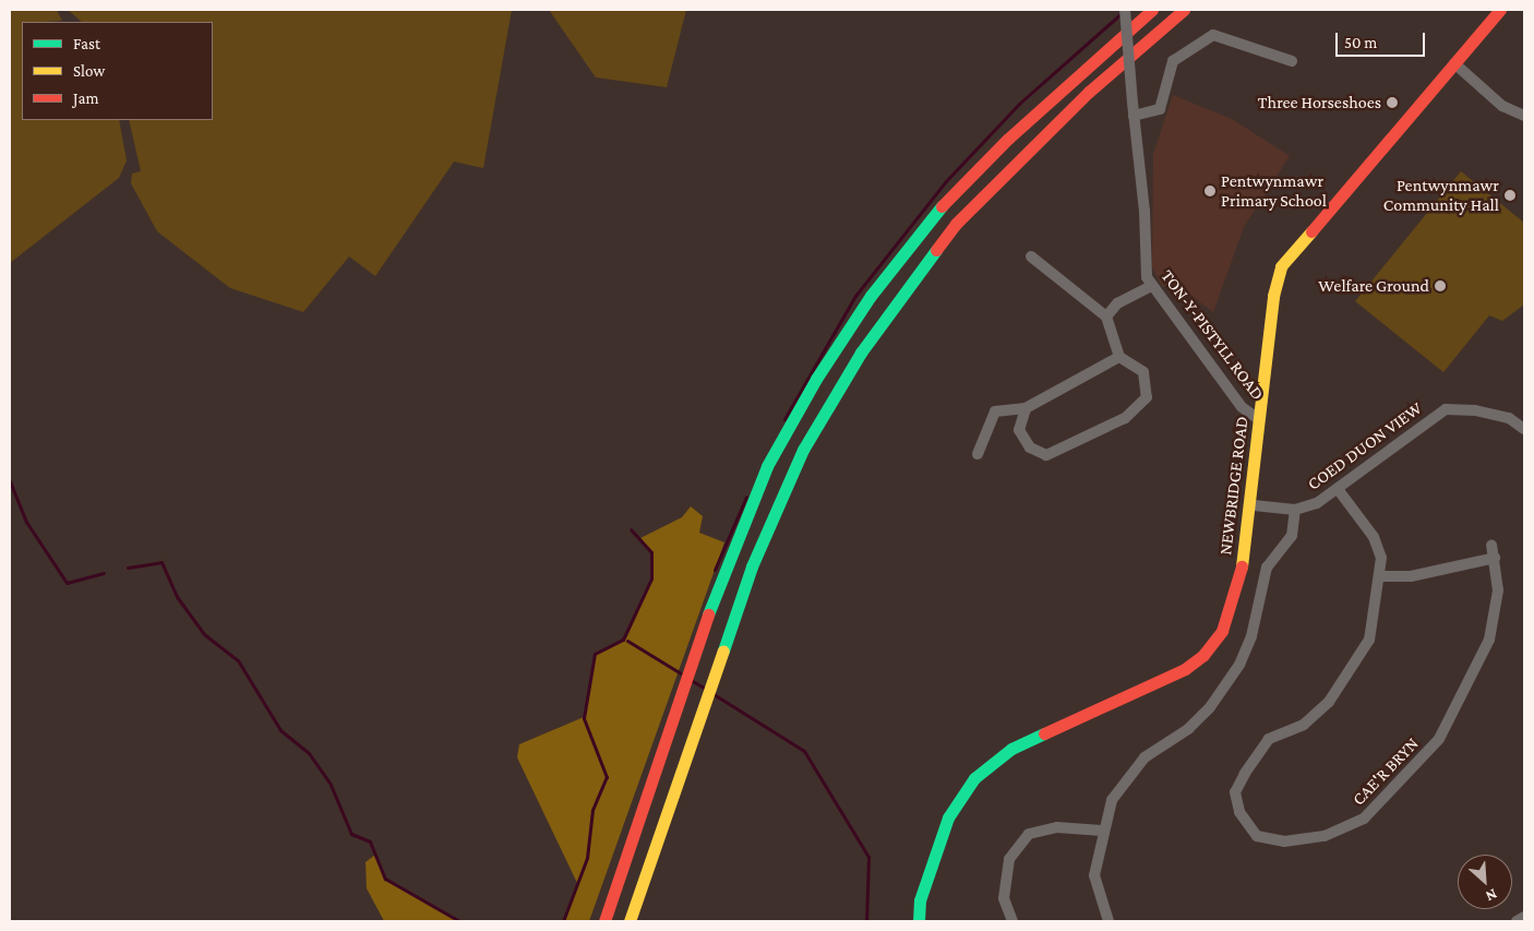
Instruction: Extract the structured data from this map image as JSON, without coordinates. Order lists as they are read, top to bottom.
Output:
{
  "streets": {
    "main road": ["NEWBRIDGE ROAD"],
    "street": ["TON-Y-PISTYLL ROAD", "COED DUON VIEW", "CAE'R BRYN"]
  },
  "crossings": [
    ["TON-Y-PISTYLL ROAD", "NEWBRIDGE ROAD"],
    ["COED DUON VIEW", "NEWBRIDGE ROAD"],
    ["COED DUON VIEW", "CAE'R BRYN"]
  ],
  "places": [
    "Three Horseshoes",
    "Pentwynmawr Primary School",
    "Pentwynmawr Community Hall",
    "Welfare Ground"
  ],
  "legend": ["Fast", "Slow", "Jam"],
  "scale_bar": "50 m",
  "north": "bottom right"
}
